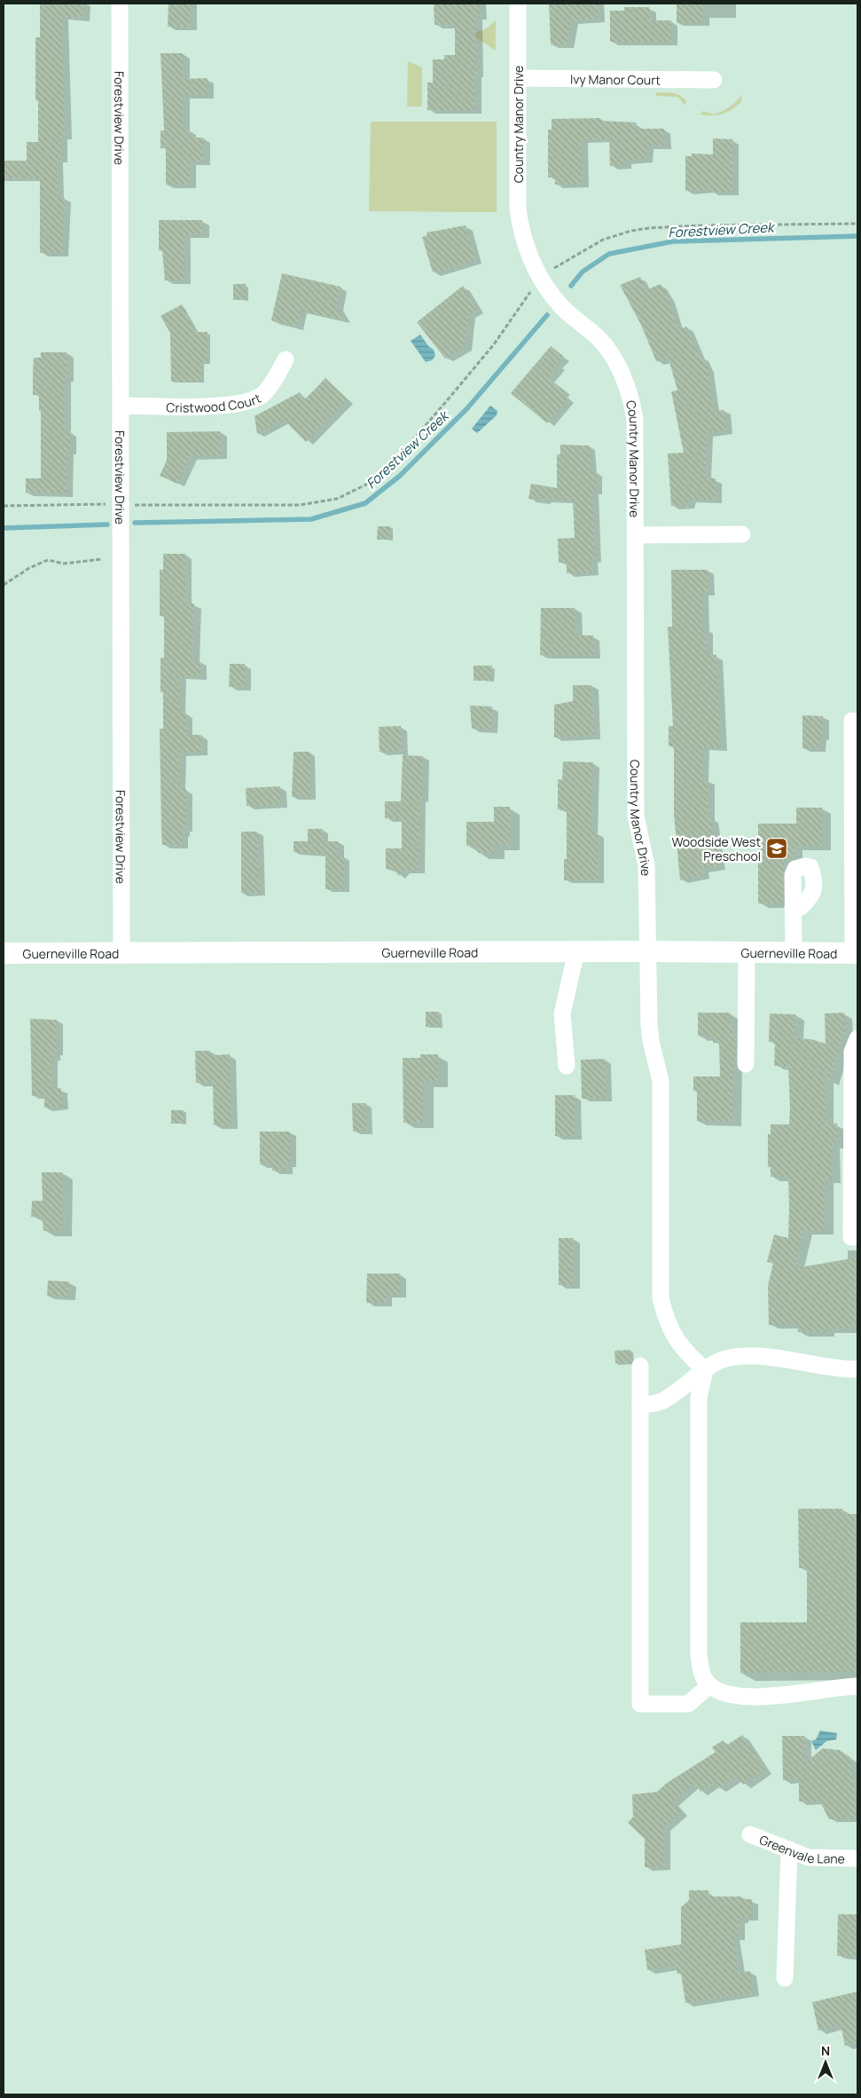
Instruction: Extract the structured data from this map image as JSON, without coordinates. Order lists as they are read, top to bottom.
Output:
{
  "streets": {
    "main road": ["Guerneville Road"],
    "street": [
      "Ivy Manor Court",
      "Forestview Drive",
      "Country Manor Drive",
      "Cristwood Court",
      "Greenvale Lane"
    ]
  },
  "crossings": [
    ["Ivy Manor Court", "Country Manor Drive"],
    ["Forestview Drive", "Cristwood Court"],
    ["Forestview Drive", "Guerneville Road"],
    ["Country Manor Drive", "Guerneville Road"]
  ],
  "water": ["Forestview Creek"],
  "places": {
    "school or university": ["Woodside West Preschool"]
  },
  "north": "top"
}
